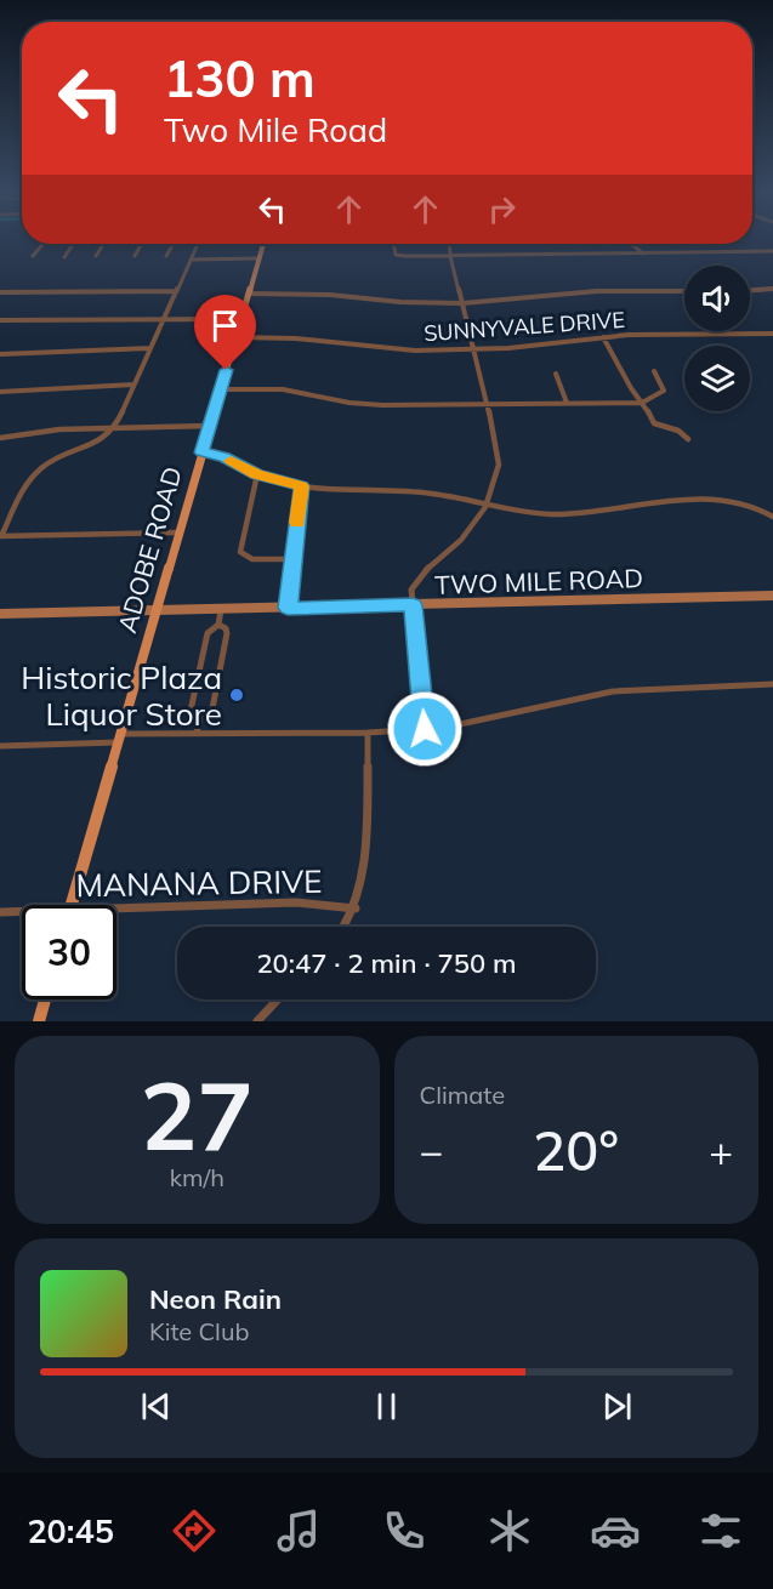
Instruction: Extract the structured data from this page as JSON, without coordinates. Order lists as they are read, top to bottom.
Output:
{
  "streets": {
    "main road": ["ADOBE ROAD", "TWO MILE ROAD"],
    "street": ["SUNNYVALE DRIVE", "MANANA DRIVE"]
  },
  "crossings": [
    ["SUNNYVALE DRIVE", "ADOBE ROAD"],
    ["ADOBE ROAD", "TWO MILE ROAD"]
  ],
  "places": ["Historic Plaza Liquor Store"],
  "page": {
    "turn": ["130 m", "Two Mile Road"],
    "limit": "30",
    "trip": "20:47 · 2 min · 750 m",
    "tile": [
      ["27", "km/h"],
      "Climate"
    ],
    "heat": ["−", "20°", "+"],
    "song": ["Neon Rain", "Kite Club"],
    "tabs": "20:45"
  }
}
